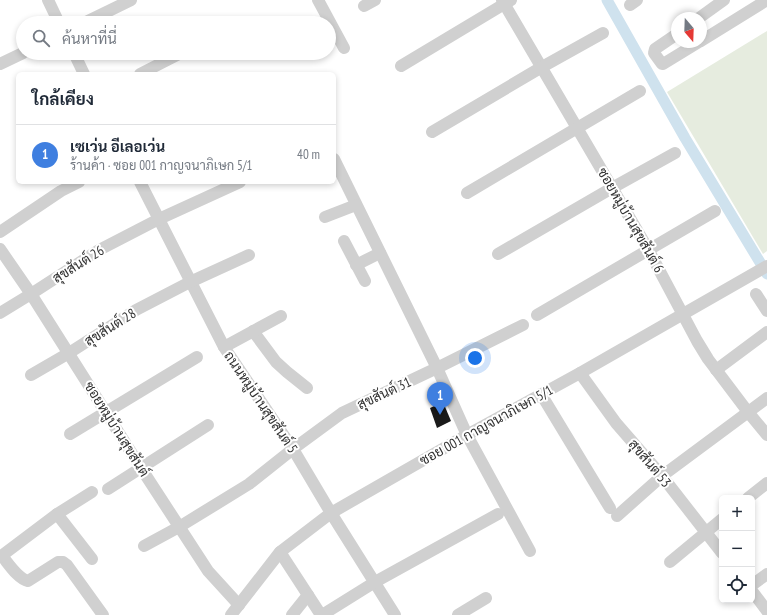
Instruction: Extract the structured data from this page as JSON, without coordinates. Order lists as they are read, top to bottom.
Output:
{
  "streets": {
    "street": [
      "ซอยหมู่บ้านสุขสันต์ 6",
      "สุขสันต์ 26",
      "สุขสันต์ 28",
      "สุขสันต์ 31",
      "ถนนหมู่บ้านสุขสันต์ 5",
      "ซอย 001 กาญจนาภิเษก 5/1",
      "ซอยหมู่บ้านสุขสันต์",
      "สุขสันต์ 53"
    ]
  },
  "crossings": [
    ["ซอยหมู่บ้านสุขสันต์ 6", "ซอย 001 กาญจนาภิเษก 5/1"],
    ["สุขสันต์ 26", "ถนนหมู่บ้านสุขสันต์ 5"],
    ["สุขสันต์ 26", "ซอยหมู่บ้านสุขสันต์"],
    ["สุขสันต์ 28", "ถนนหมู่บ้านสุขสันต์ 5"],
    ["สุขสันต์ 28", "ซอยหมู่บ้านสุขสันต์"],
    ["สุขสันต์ 31", "ถนนหมู่บ้านสุขสันต์ 5"],
    ["สุขสันต์ 31", "ซอยหมู่บ้านสุขสันต์"],
    ["ถนนหมู่บ้านสุขสันต์ 5", "ซอย 001 กาญจนาภิเษก 5/1"],
    ["ซอย 001 กาญจนาภิเษก 5/1", "ซอยหมู่บ้านสุขสันต์"],
    ["ซอย 001 กาญจนาภิเษก 5/1", "สุขสันต์ 53"]
  ],
  "north": "bottom",
  "page": {
    "search": "ค้นหาที่นี่",
    "heading": "ใกล้เคียง",
    "list": [
      {
        "mark": "1",
        "name": "เซเว่น อีเลอเว่น",
        "note": "ร้านค้า · ซอย 001 กาญจนาภิเษก 5/1",
        "value": "40 m"
      }
    ],
    "pins": "1",
    "map_buttons": ["+", "−"]
  }
}
